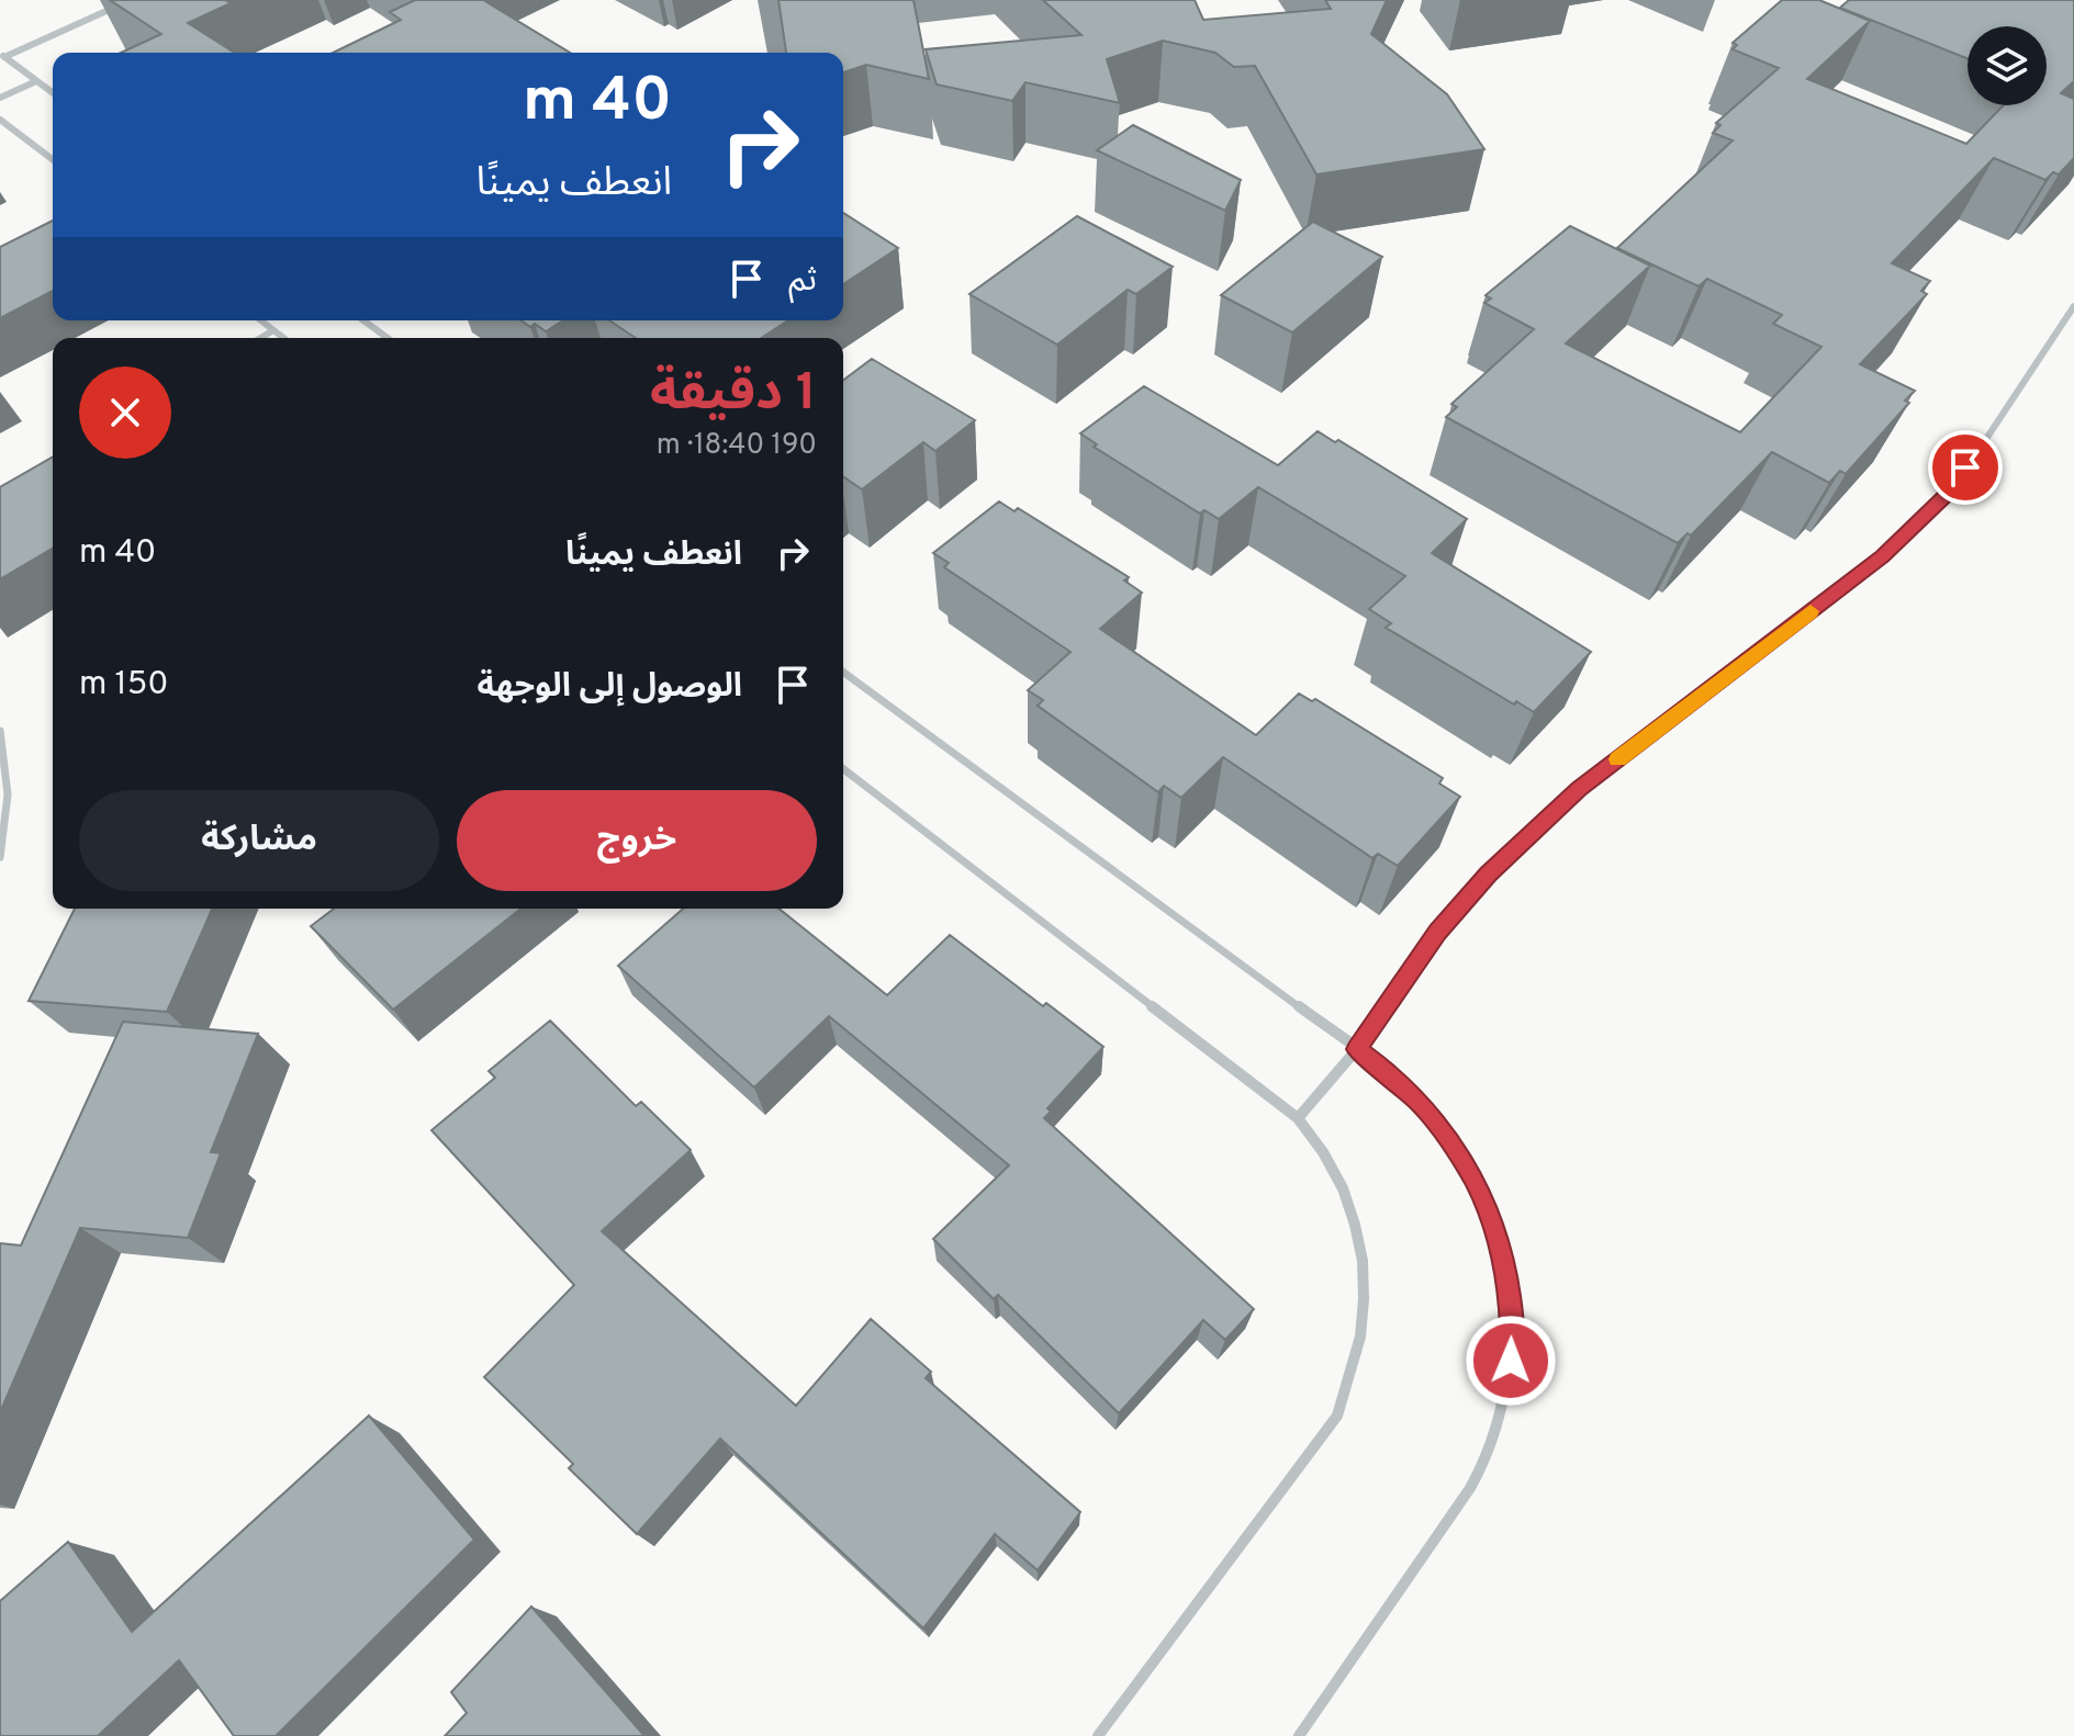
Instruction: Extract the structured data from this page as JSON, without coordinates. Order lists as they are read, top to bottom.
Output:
{
  "page": {
    "turn": ["40 m", "انعطف يمينًا"],
    "then": "ثم",
    "heading": ["1 دقيقة", "190 m · 18:40"],
    "list": [
      {
        "name": "انعطف يمينًا",
        "value": "40 m"
      },
      {
        "name": "الوصول إلى الوجهة",
        "value": "150 m"
      }
    ],
    "buttons": ["خروج", "مشاركة"]
  }
}
